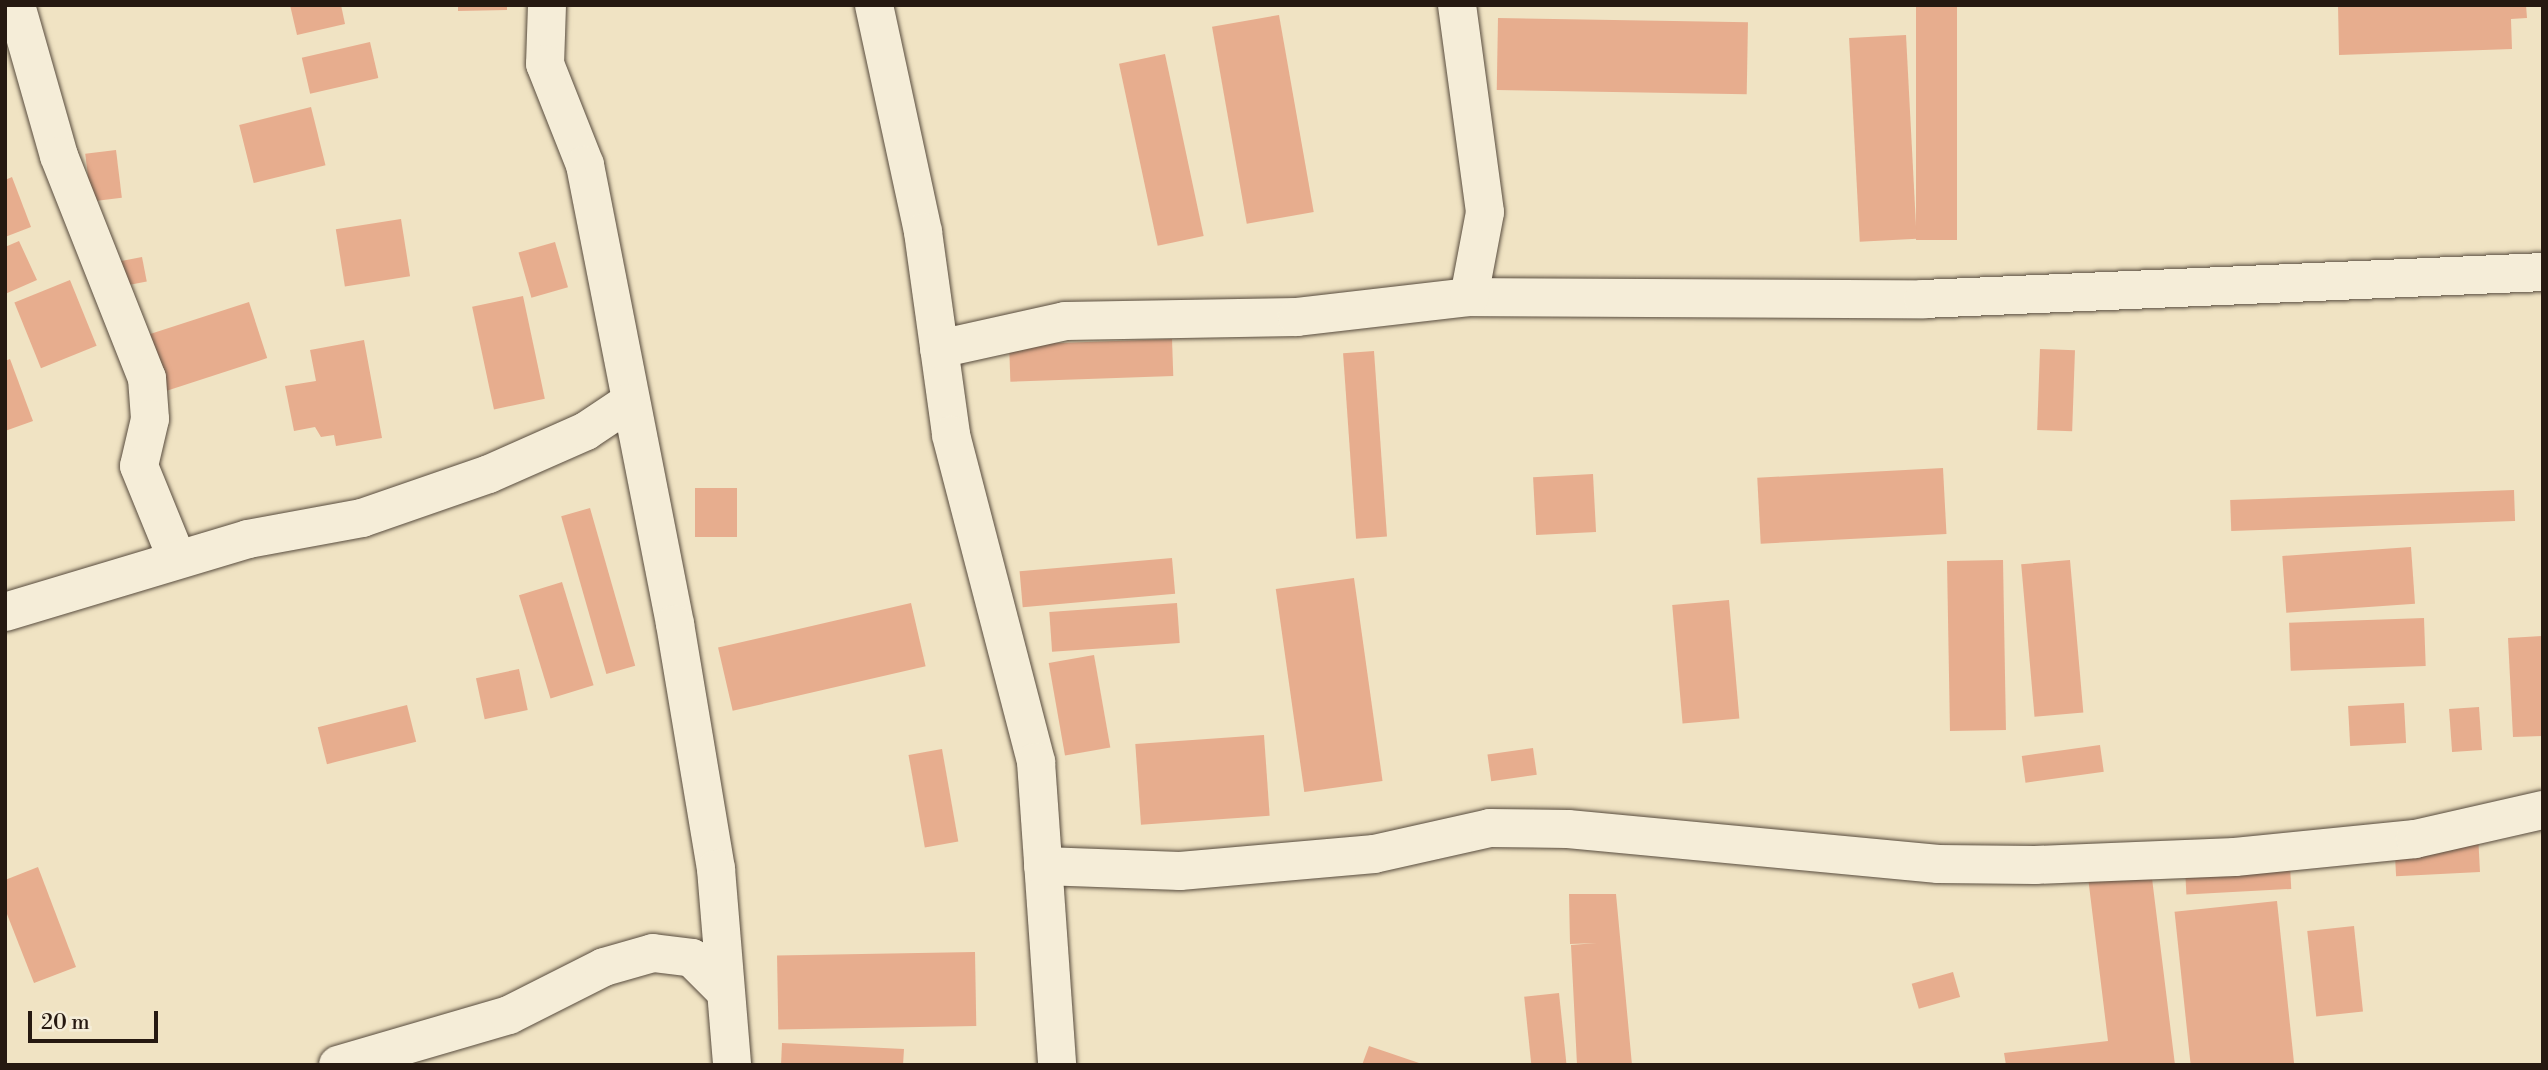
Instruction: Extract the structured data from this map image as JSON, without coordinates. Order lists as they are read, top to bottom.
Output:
{
  "scale_bar": "20 m"
}
